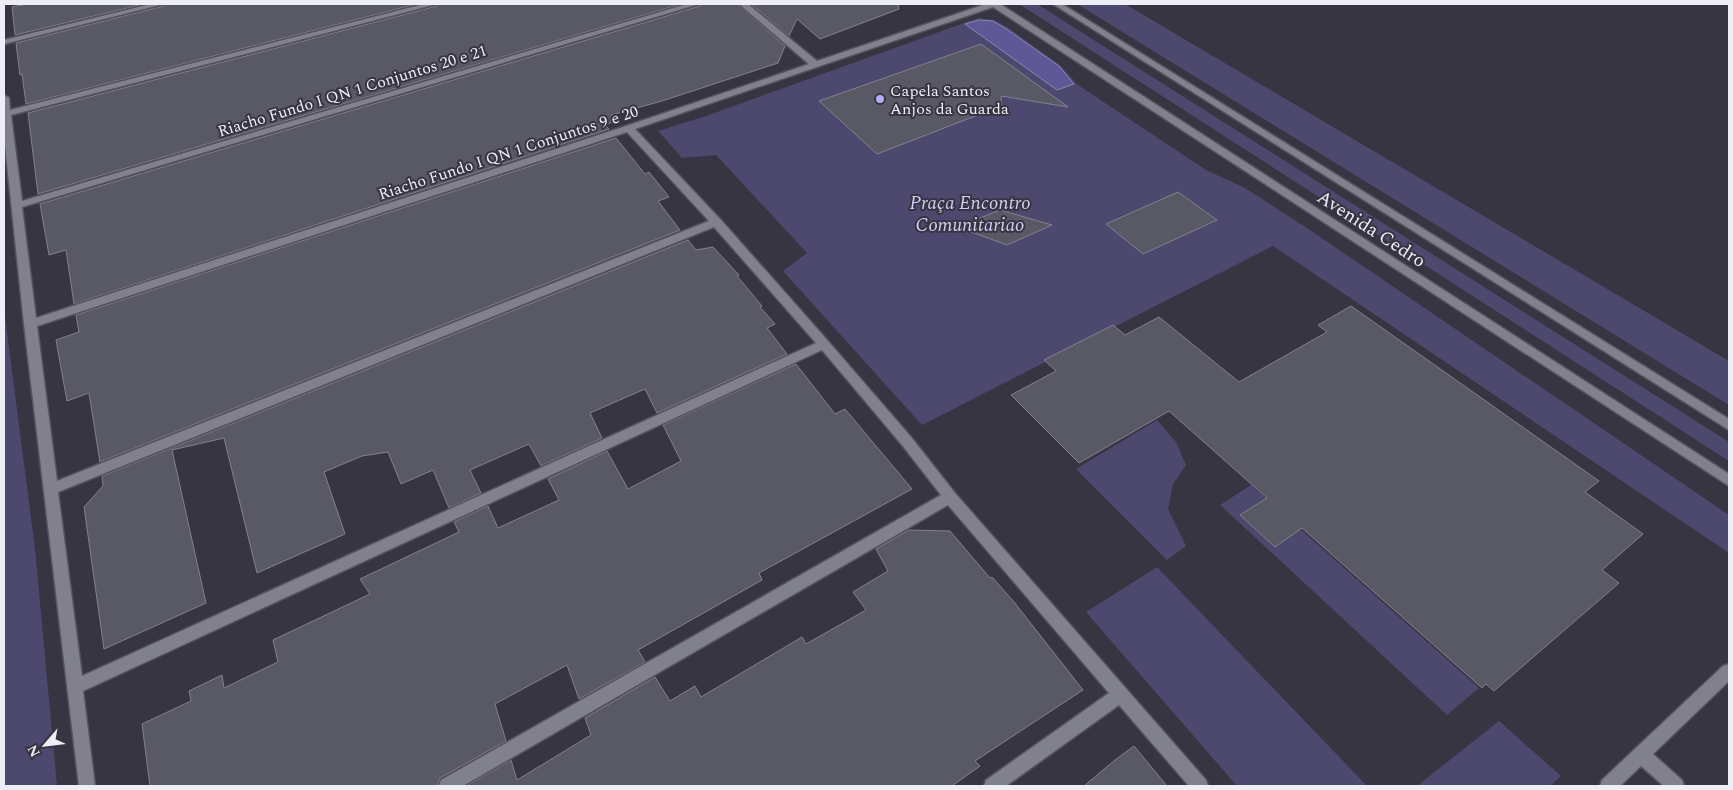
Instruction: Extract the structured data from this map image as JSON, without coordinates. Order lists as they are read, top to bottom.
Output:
{
  "streets": {
    "street": ["Riacho Fundo I QN 1 Conjuntos 20 e 21", "Riacho Fundo I QN 1 Conjuntos 9 e 20", "Avenida Cedro"]
  },
  "crossings": [
    ["Riacho Fundo I QN 1 Conjuntos 9 e 20", "Avenida Cedro"]
  ],
  "parks": ["Praça Encontro Comunitariao"],
  "places": ["Capela Santos Anjos da Guarda"],
  "north": "bottom left"
}
